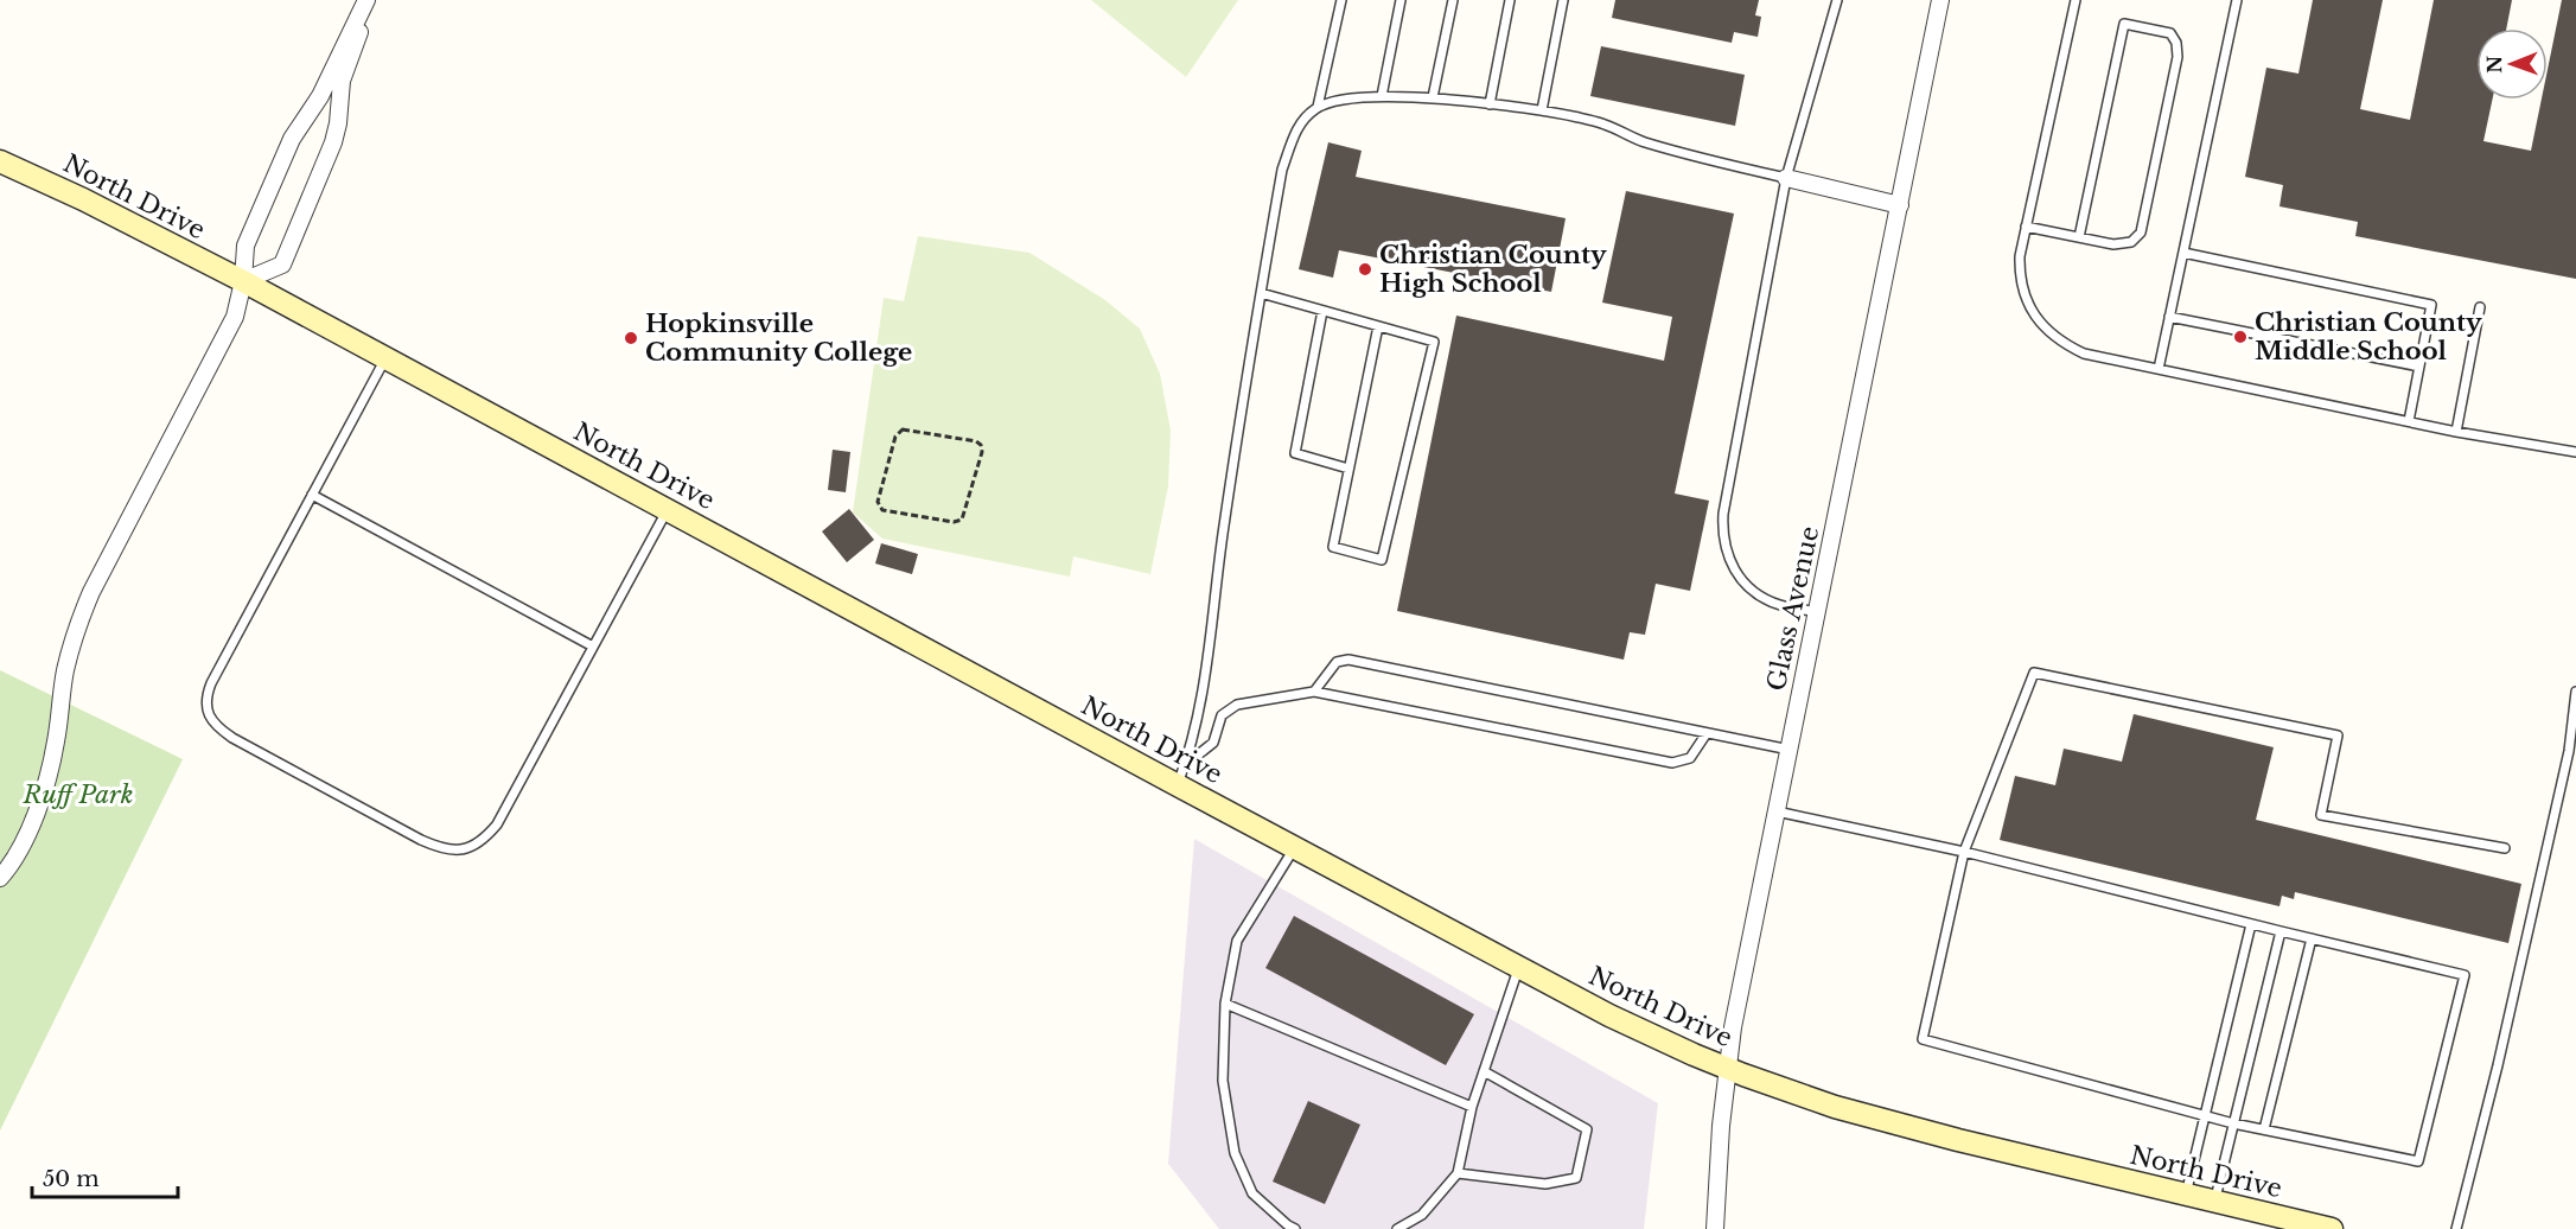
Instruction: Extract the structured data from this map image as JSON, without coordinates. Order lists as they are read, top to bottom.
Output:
{
  "streets": {
    "main road": ["North Drive"],
    "street": ["Glass Avenue"]
  },
  "crossings": [
    ["North Drive", "Glass Avenue"]
  ],
  "parks": ["Ruff Park"],
  "places": ["Christian County High School", "Christian County Middle School", "Hopkinsville Community College"],
  "scale_bar": "50 m",
  "north": "left"
}
